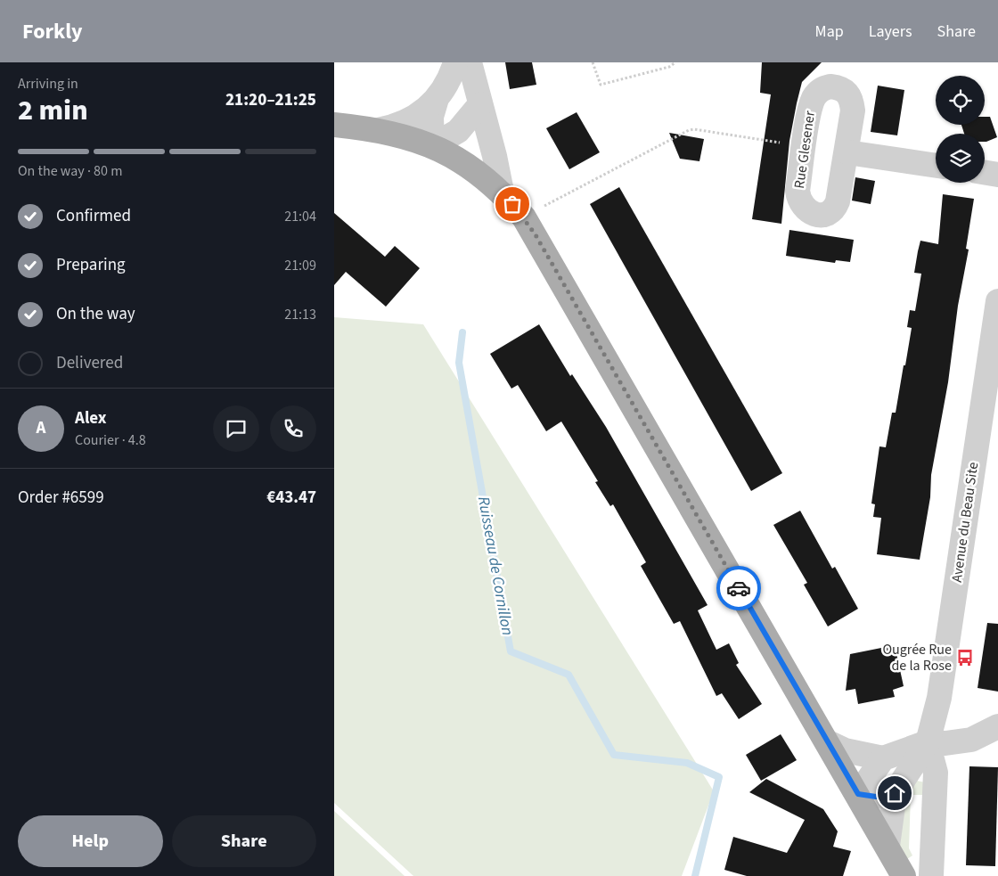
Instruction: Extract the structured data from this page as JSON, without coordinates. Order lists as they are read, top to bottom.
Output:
{
  "streets": {
    "street": ["Rue Glesener", "Avenue du Beau Site"]
  },
  "water": ["Ruisseau de Cornillon"],
  "places": {
    "bus stop": ["Ougrée Rue de la Rose"]
  },
  "page": {
    "header": "Forkly",
    "nav": ["Map", "Layers", "Share"],
    "heading": ["2 min", "Arriving in", "21:20–21:25"],
    "panel": [
      "Alex",
      "Courier · 4.8",
      "Order #6599",
      "€43.47"
    ],
    "bar": "On the way · 80 m",
    "list": [
      ["Confirmed", "21:04"],
      ["Preparing", "21:09"],
      ["On the way", "21:13"],
      "Delivered"
    ],
    "round": "A",
    "buttons": ["Help", "Share"]
  }
}
